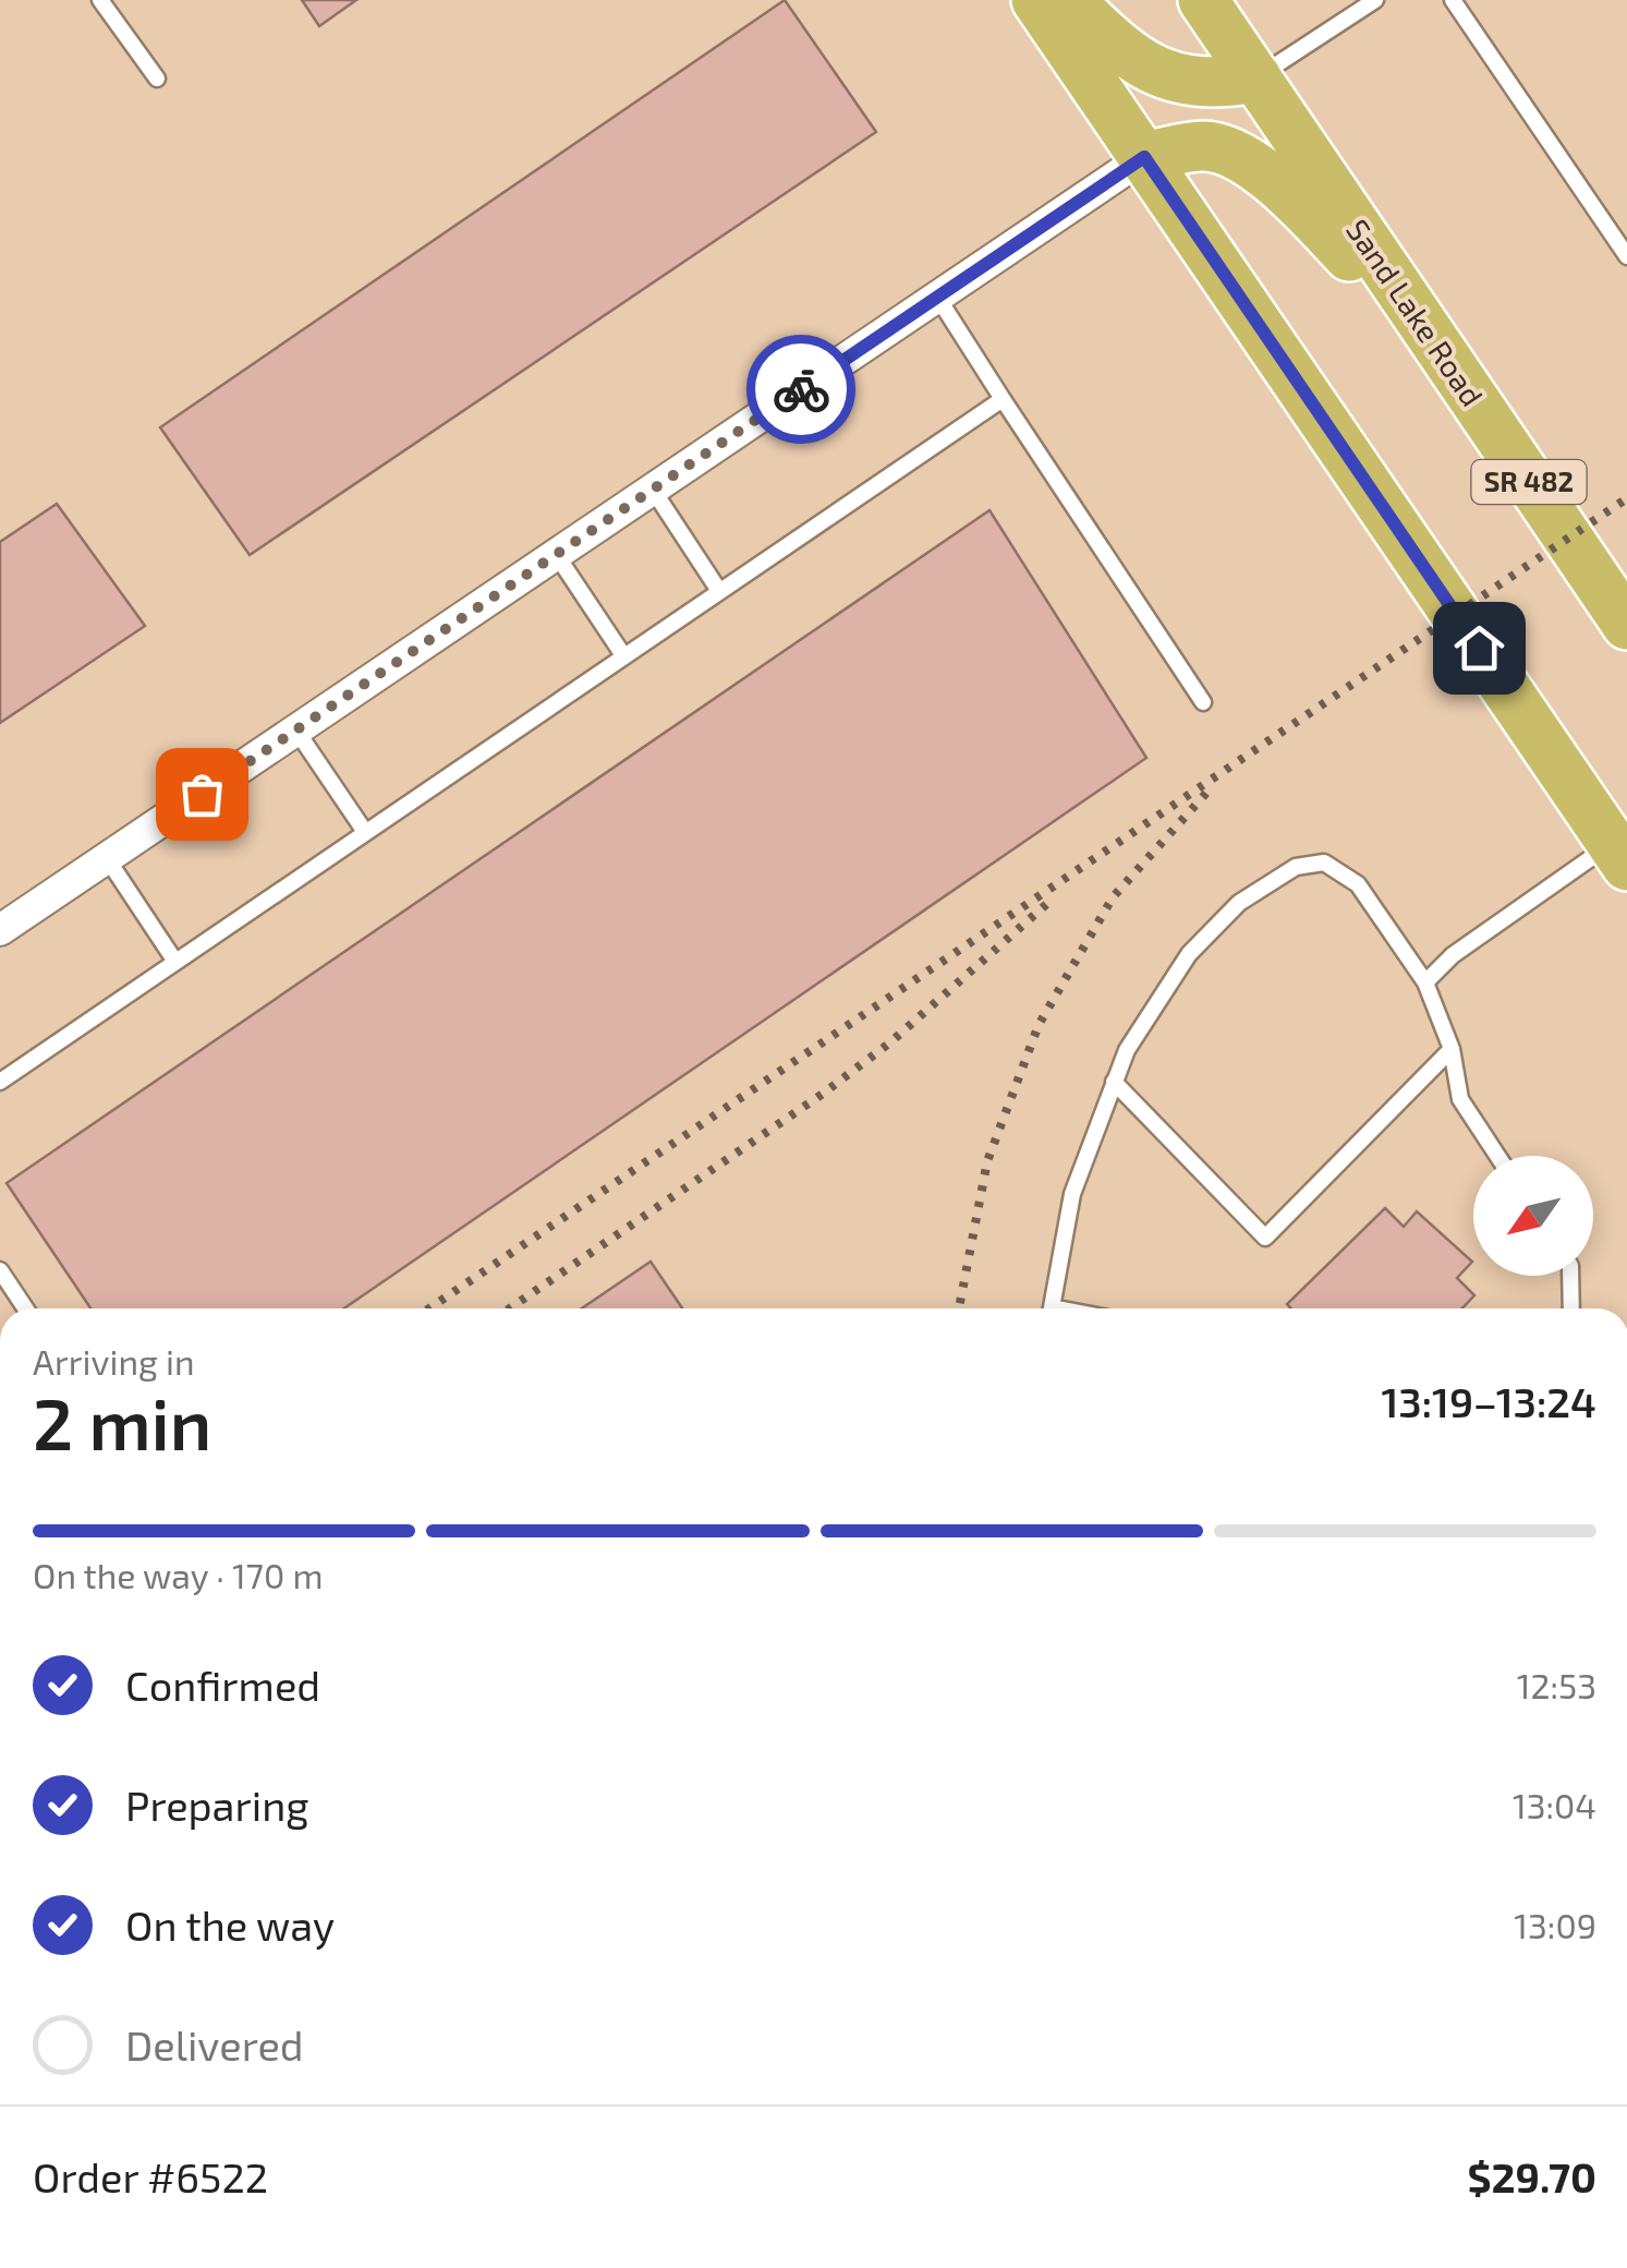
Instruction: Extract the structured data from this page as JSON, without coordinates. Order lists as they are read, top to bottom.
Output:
{
  "streets": {
    "main road": ["Sand Lake Road", "SR 482"]
  },
  "north": "bottom left",
  "page": {
    "heading": ["2 min", "Arriving in", "13:19–13:24"],
    "panel": ["Order #6522", "$29.70"],
    "bar": "On the way · 170 m",
    "list": [
      ["Confirmed", "12:53"],
      ["Preparing", "13:04"],
      ["On the way", "13:09"],
      "Delivered"
    ]
  }
}
